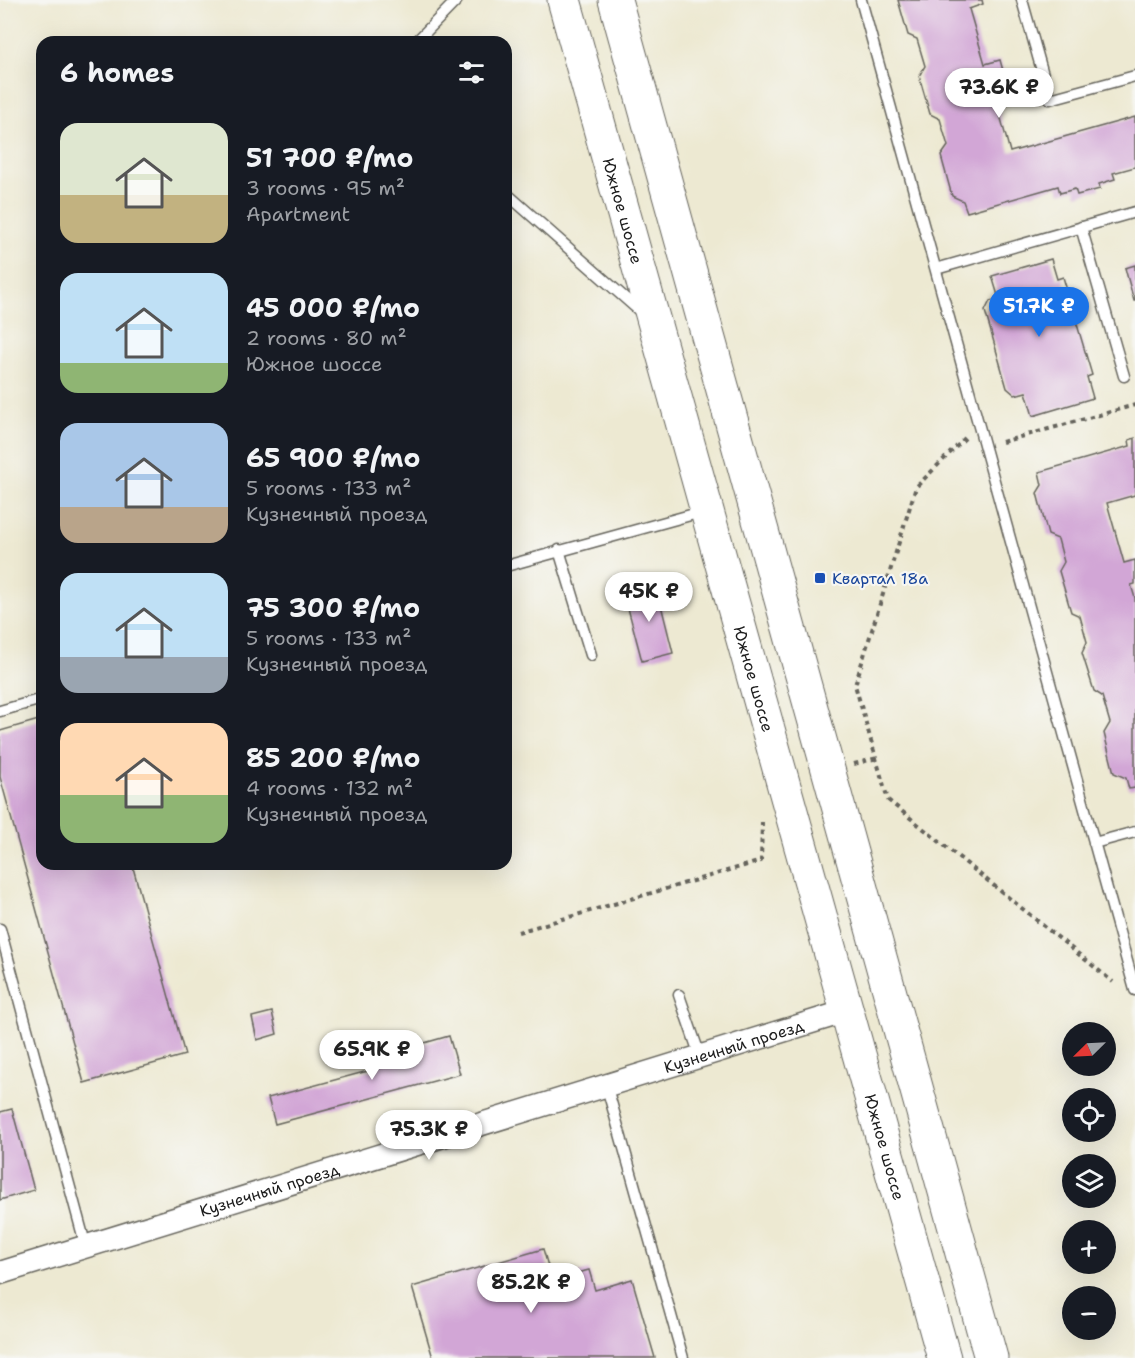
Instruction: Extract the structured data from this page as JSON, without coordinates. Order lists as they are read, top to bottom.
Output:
{
  "streets": {
    "main road": ["Южное шоссе"],
    "street": ["Кузнечный проезд"]
  },
  "crossings": [
    ["Южное шоссе", "Кузнечный проезд"]
  ],
  "places": {
    "transit": ["Квартал 18а"]
  },
  "north": "bottom left",
  "page": {
    "heading": "6 homes",
    "price": [
      "73.6K ₽",
      "51.7K ₽",
      "45K ₽",
      "65.9K ₽",
      "75.3K ₽",
      "85.2K ₽"
    ],
    "list": [
      {
        "name": "51 700 ₽/mo",
        "note": "3 rooms · 95 m² · Apartment"
      },
      {
        "name": "45 000 ₽/mo",
        "note": "2 rooms · 80 m² · Южное шоссе"
      },
      {
        "name": "65 900 ₽/mo",
        "note": "5 rooms · 133 m² · Кузнечный проезд"
      },
      {
        "name": "75 300 ₽/mo",
        "note": "5 rooms · 133 m² · Кузнечный проезд"
      },
      {
        "name": "85 200 ₽/mo",
        "note": "4 rooms · 132 m² · Кузнечный проезд"
      }
    ],
    "map_buttons": ["+", "−"]
  }
}
